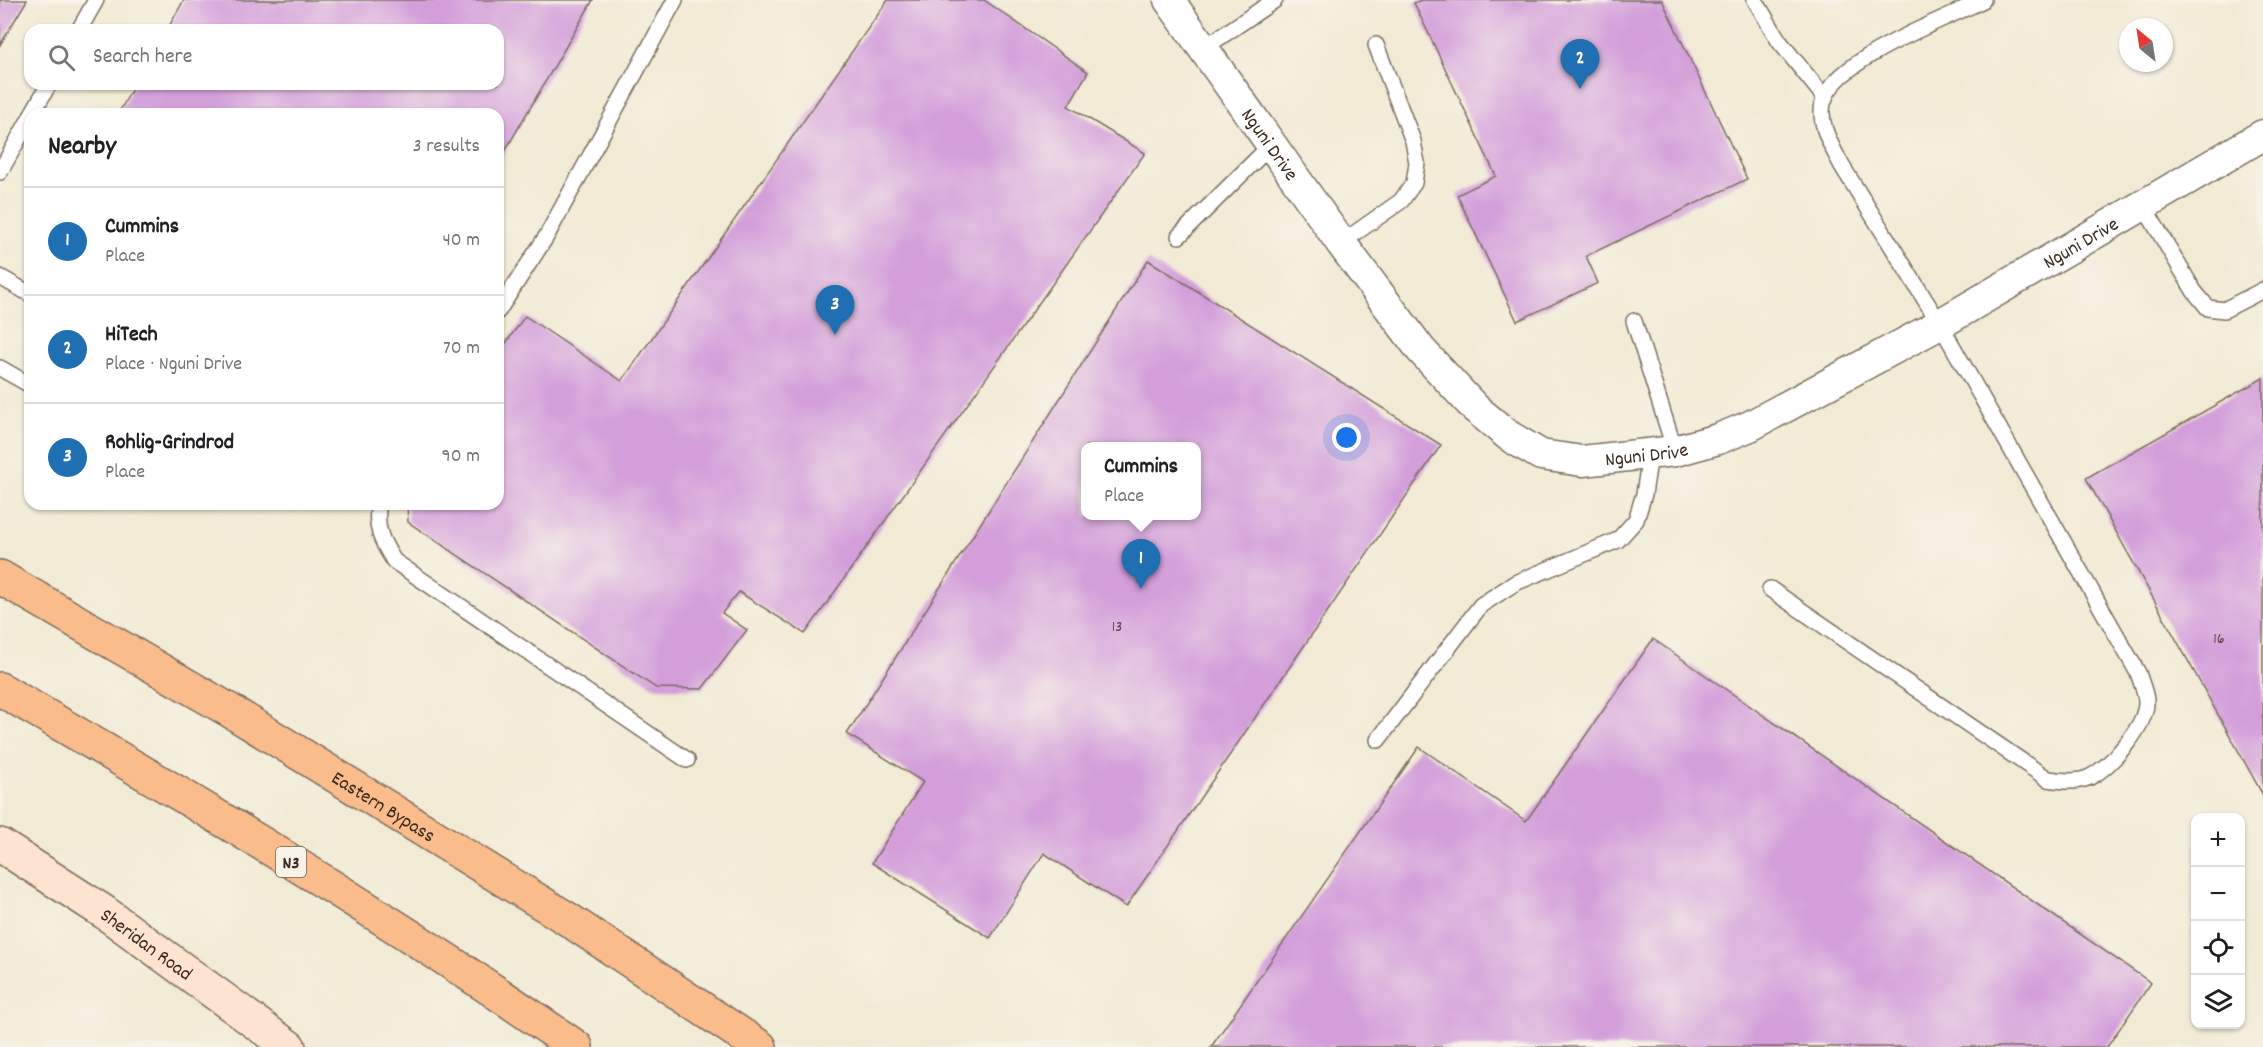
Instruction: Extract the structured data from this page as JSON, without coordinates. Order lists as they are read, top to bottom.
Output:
{
  "streets": {
    "highway": ["Eastern Bypass", "N3"],
    "street": ["Nguni Drive", "Sheridan Road"]
  },
  "house_numbers": ["13", "16"],
  "north": "top left",
  "page": {
    "search": "Search here",
    "pins": ["2", "3", "1"],
    "heading": ["Nearby", "3 results"],
    "list": [
      {
        "mark": "1",
        "name": "Cummins",
        "note": "Place",
        "value": "40 m"
      },
      {
        "mark": "2",
        "name": "HiTech",
        "note": "Place · Nguni Drive",
        "value": "70 m"
      },
      {
        "mark": "3",
        "name": "Rohlig-Grindrod",
        "note": "Place",
        "value": "90 m"
      }
    ],
    "popup": ["Cummins", "Place"],
    "map_buttons": ["+", "−"]
  }
}
